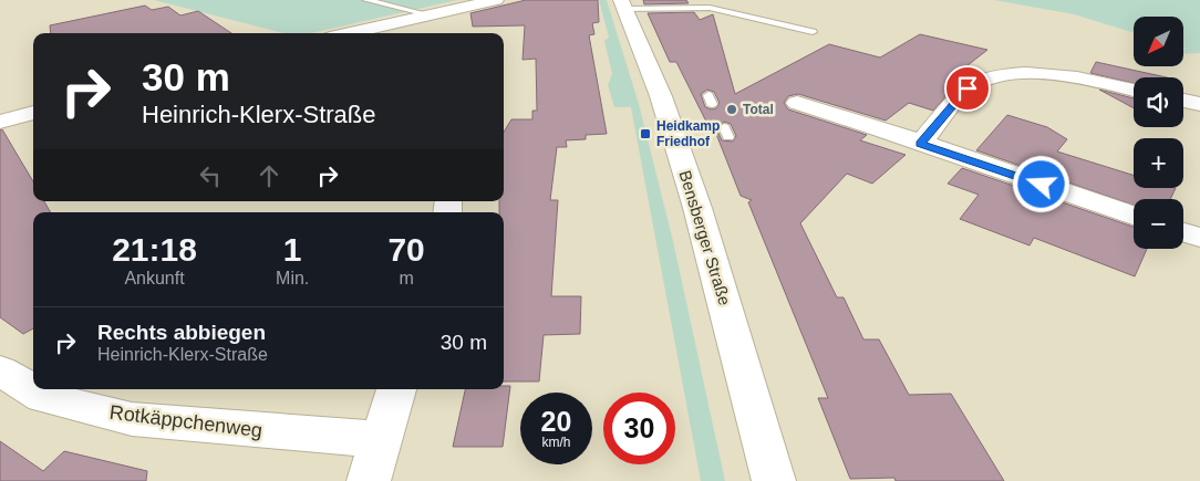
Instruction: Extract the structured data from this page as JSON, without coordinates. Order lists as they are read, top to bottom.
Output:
{
  "streets": {
    "street": ["Bensberger Straße", "Rotkäppchenweg"]
  },
  "places": {
    "other": ["Total"],
    "transit": ["Heidkamp Friedhof"]
  },
  "north": "bottom left",
  "page": {
    "map_buttons": ["+", "−"],
    "turn": ["30 m", "Heinrich-Klerx-Straße"],
    "eta": [
      "21:18",
      "Ankunft",
      "1",
      "Min.",
      "70",
      "m"
    ],
    "list": [
      {
        "name": "Rechts abbiegen",
        "note": "Heinrich-Klerx-Straße",
        "value": "30 m"
      }
    ],
    "speed": "20 km/h",
    "limit": "30"
  }
}
